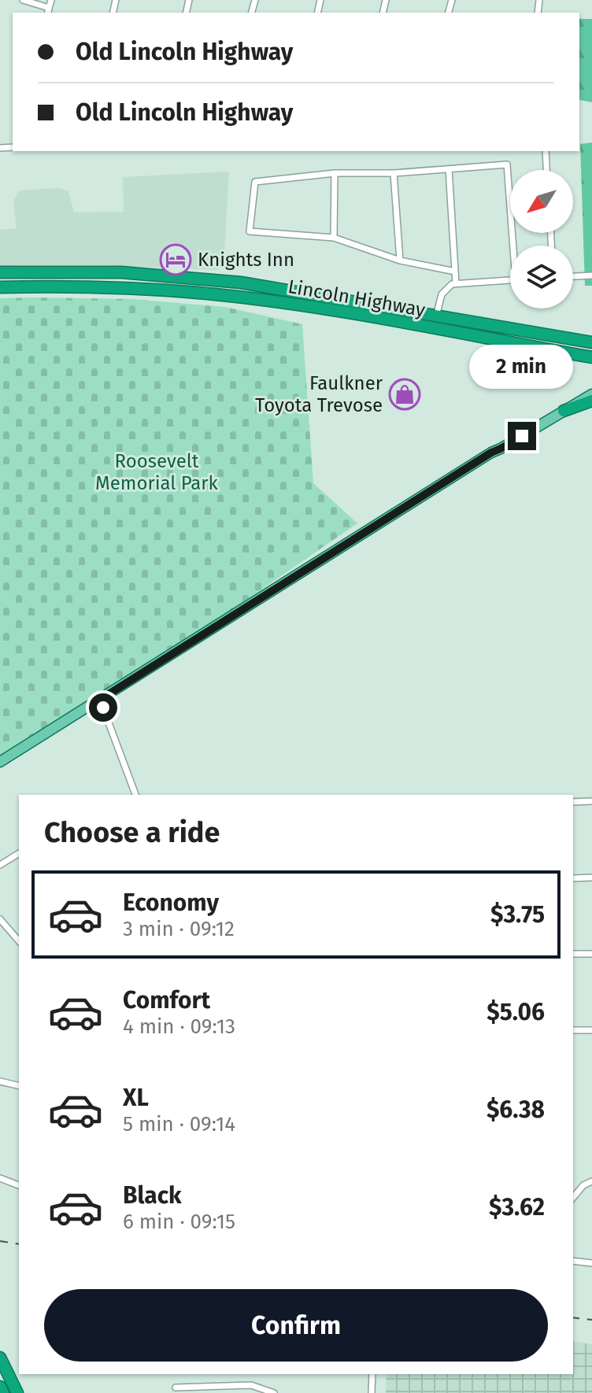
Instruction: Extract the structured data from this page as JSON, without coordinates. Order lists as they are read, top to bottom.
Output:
{
  "streets": {
    "highway": ["Lincoln Highway"]
  },
  "parks": ["Roosevelt Memorial Park"],
  "places": {
    "hotel": ["Knights Inn"],
    "shop": ["Faulkner Toyota Trevose"]
  },
  "north": "bottom left",
  "page": {
    "banner": ["Old Lincoln Highway", "Old Lincoln Highway"],
    "bubble": "2 min",
    "heading": "Choose a ride",
    "list": [
      {
        "name": "Economy",
        "note": "3 min · 09:12",
        "value": "$3.75"
      },
      {
        "name": "Comfort",
        "note": "4 min · 09:13",
        "value": "$5.06"
      },
      {
        "name": "XL",
        "note": "5 min · 09:14",
        "value": "$6.38"
      },
      {
        "name": "Black",
        "note": "6 min · 09:15",
        "value": "$3.62"
      }
    ],
    "buttons": "Confirm"
  }
}
